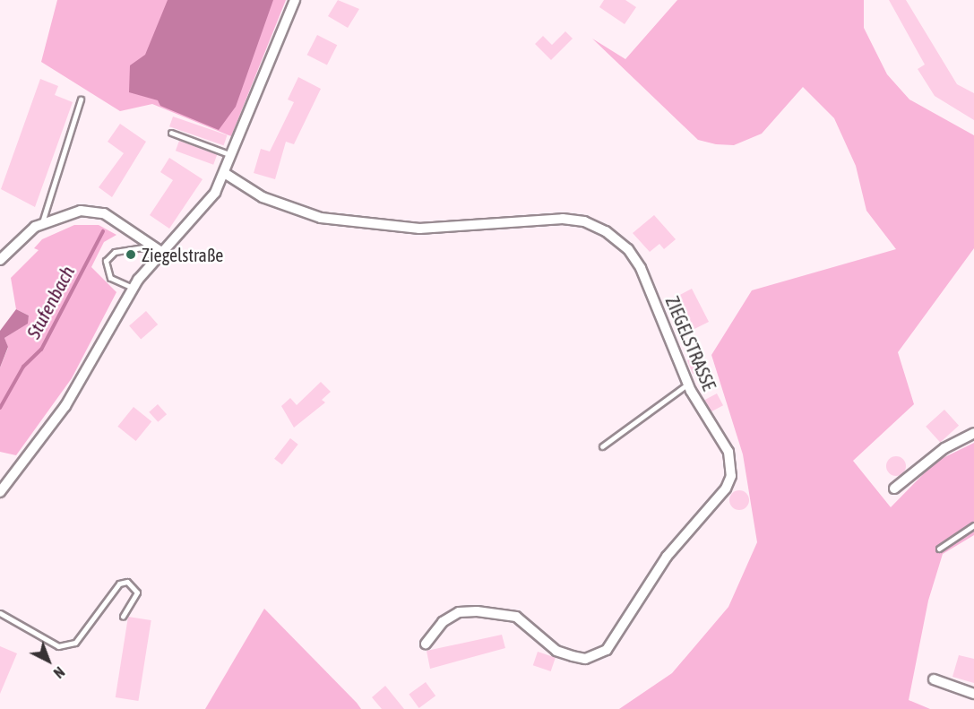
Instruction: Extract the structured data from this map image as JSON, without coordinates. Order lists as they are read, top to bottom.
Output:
{
  "streets": {
    "street": ["ZIEGELSTRASSE"]
  },
  "water": ["Stufenbach"],
  "places": ["Ziegelstraße"],
  "north": "bottom right"
}
